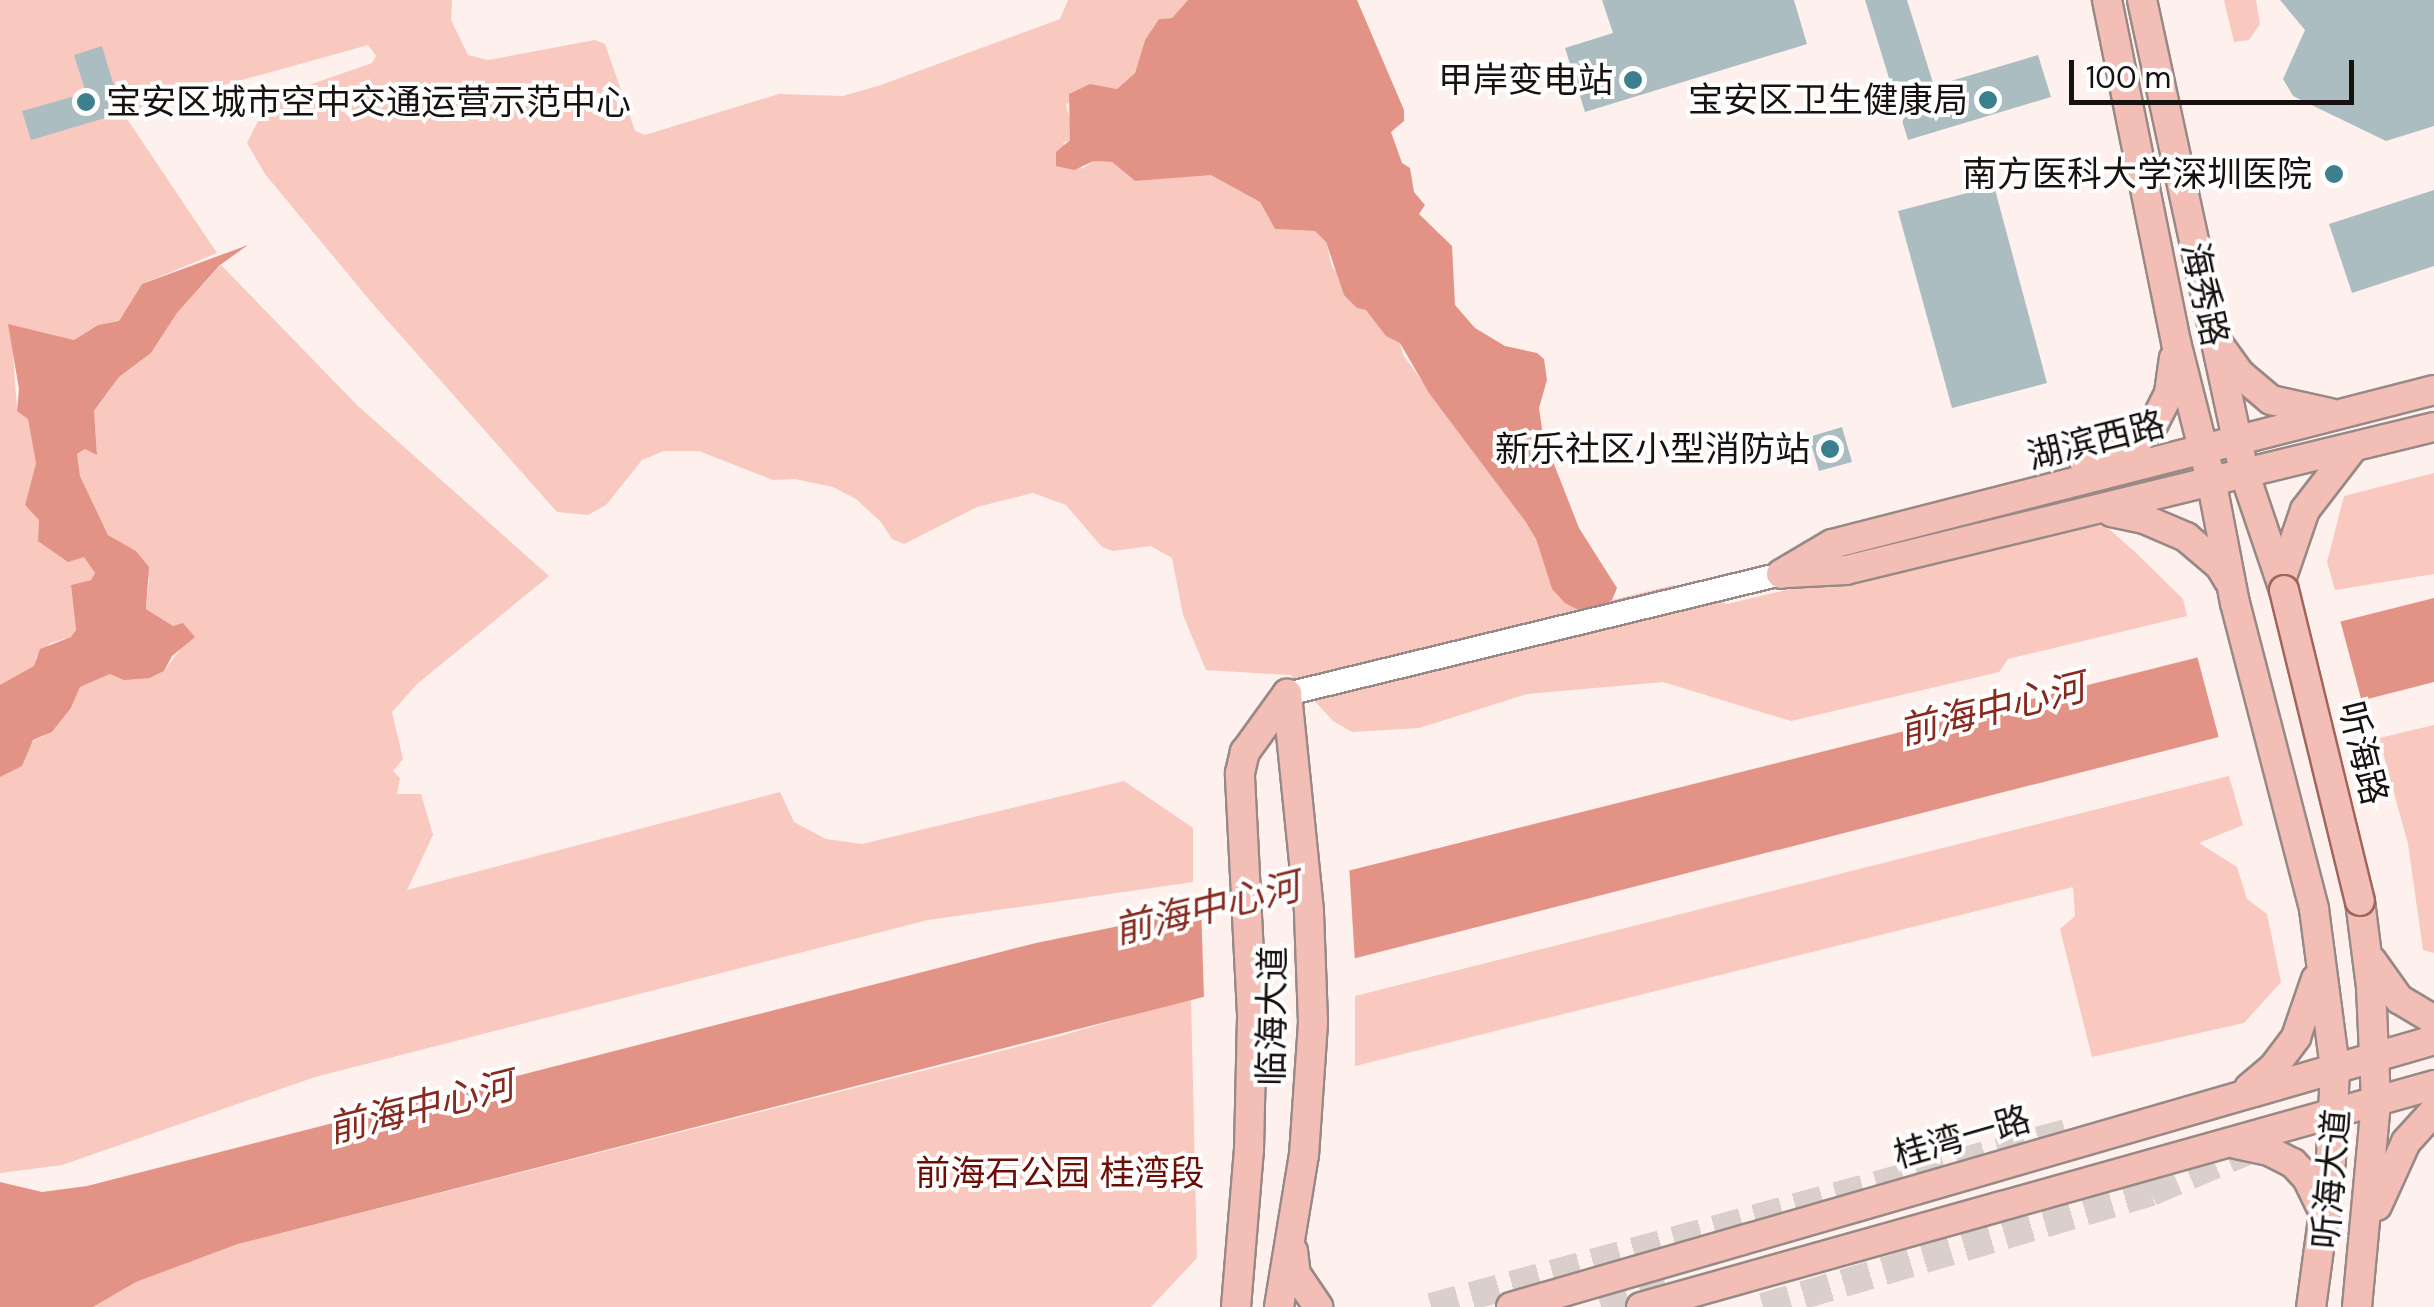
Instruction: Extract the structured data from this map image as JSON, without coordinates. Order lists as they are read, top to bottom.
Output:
{
  "streets": {
    "main road": [
      "海秀路",
      "湖滨西路",
      "听海路",
      "临海大道",
      "桂湾一路",
      "听海大道"
    ]
  },
  "crossings": [
    ["海秀路", "湖滨西路"],
    ["海秀路", "听海路"],
    ["湖滨西路", "听海路"],
    ["湖滨西路", "临海大道"],
    ["听海路", "桂湾一路"],
    ["听海路", "听海大道"],
    ["桂湾一路", "听海大道"]
  ],
  "water": ["前海中心河"],
  "parks": ["前海石公园 桂湾段"],
  "places": [
    "甲岸变电站",
    "宝安区卫生健康局",
    "宝安区城市空中交通运营示范中心",
    "南方医科大学深圳医院",
    "新乐社区小型消防站"
  ],
  "scale_bar": "100 m"
}
